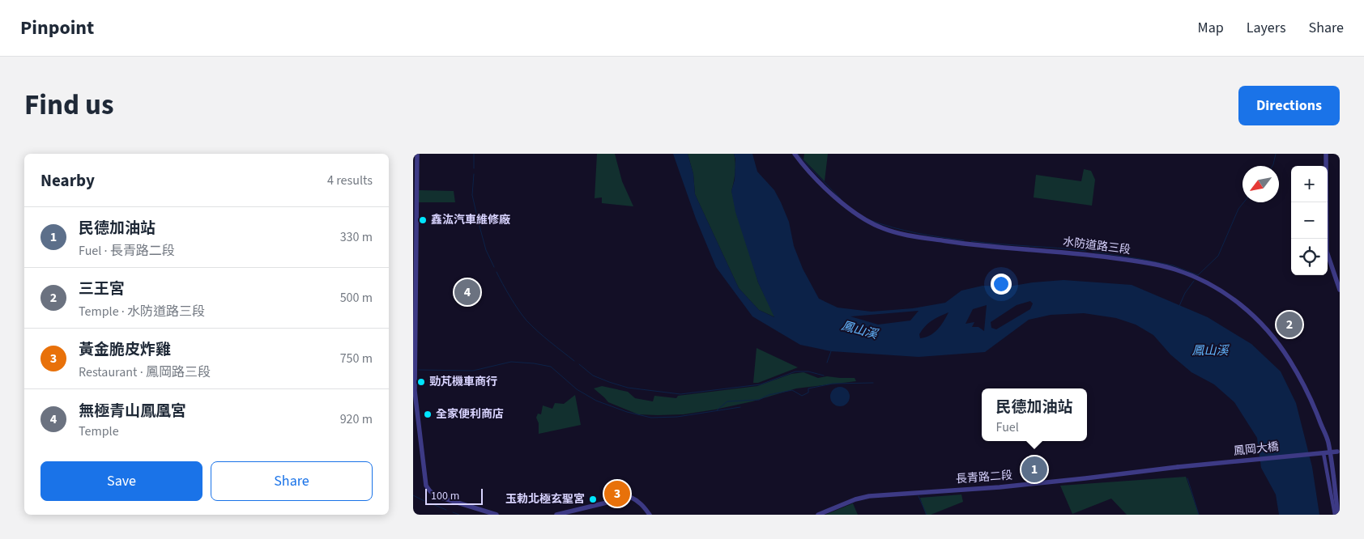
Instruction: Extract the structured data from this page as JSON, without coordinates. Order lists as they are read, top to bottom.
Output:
{
  "streets": {
    "street": ["水防道路三段", "鳳岡大橋", "長青路二段"]
  },
  "crossings": [
    ["鳳岡大橋", "長青路二段"]
  ],
  "water": ["鳳山溪"],
  "places": [
    "鑫汯汽車維修廠",
    "勁芃機車商行",
    "全家便利商店",
    "玉勅北極玄聖宮"
  ],
  "scale_bar": "100 m",
  "north": "bottom left",
  "page": {
    "header": "Pinpoint",
    "nav": ["Map", "Layers", "Share"],
    "title": "Find us",
    "buttons": [
      "Directions",
      ["Save", "Share"]
    ],
    "heading": ["Nearby", "4 results"],
    "map_buttons": ["+", "−"],
    "list": [
      {
        "mark": "1",
        "name": "民德加油站",
        "note": "Fuel · 長青路二段",
        "value": "330 m"
      },
      {
        "mark": "2",
        "name": "三王宮",
        "note": "Temple · 水防道路三段",
        "value": "500 m"
      },
      {
        "mark": "3",
        "name": "黃金脆皮炸雞",
        "note": "Restaurant · 鳳岡路三段",
        "value": "750 m"
      },
      {
        "mark": "4",
        "name": "無極青山鳳凰宮",
        "note": "Temple",
        "value": "920 m"
      }
    ],
    "pins": [
      "4",
      "2",
      "1",
      "3"
    ],
    "popup": ["民德加油站", "Fuel"],
    "scale": "100 m"
  }
}
